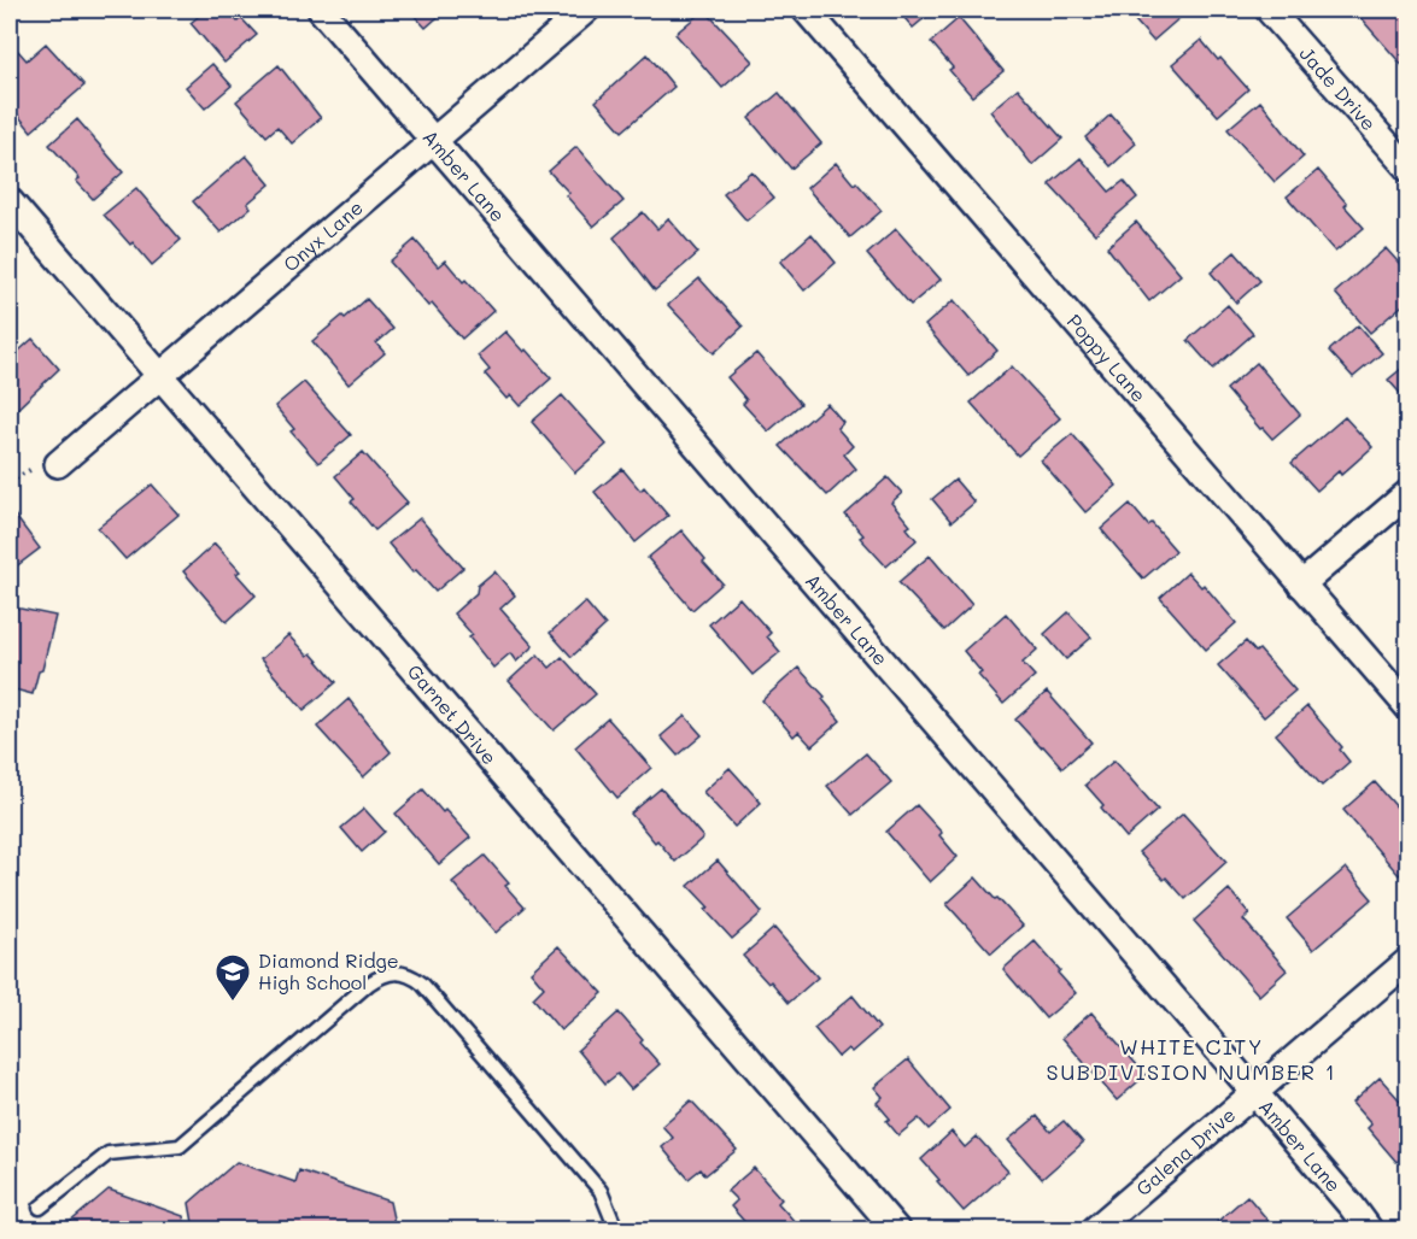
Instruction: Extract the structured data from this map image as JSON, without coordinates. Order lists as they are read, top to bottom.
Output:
{
  "streets": {
    "street": [
      "Jade Drive",
      "Amber Lane",
      "Onyx Lane",
      "Poppy Lane",
      "Garnet Drive",
      "Galena Drive"
    ]
  },
  "crossings": [
    ["Amber Lane", "Onyx Lane"],
    ["Amber Lane", "Galena Drive"],
    ["Onyx Lane", "Garnet Drive"]
  ],
  "districts": ["WHITE CITY SUBDIVISION NUMBER 1"],
  "places": {
    "school or university": ["Diamond Ridge High School"]
  }
}
